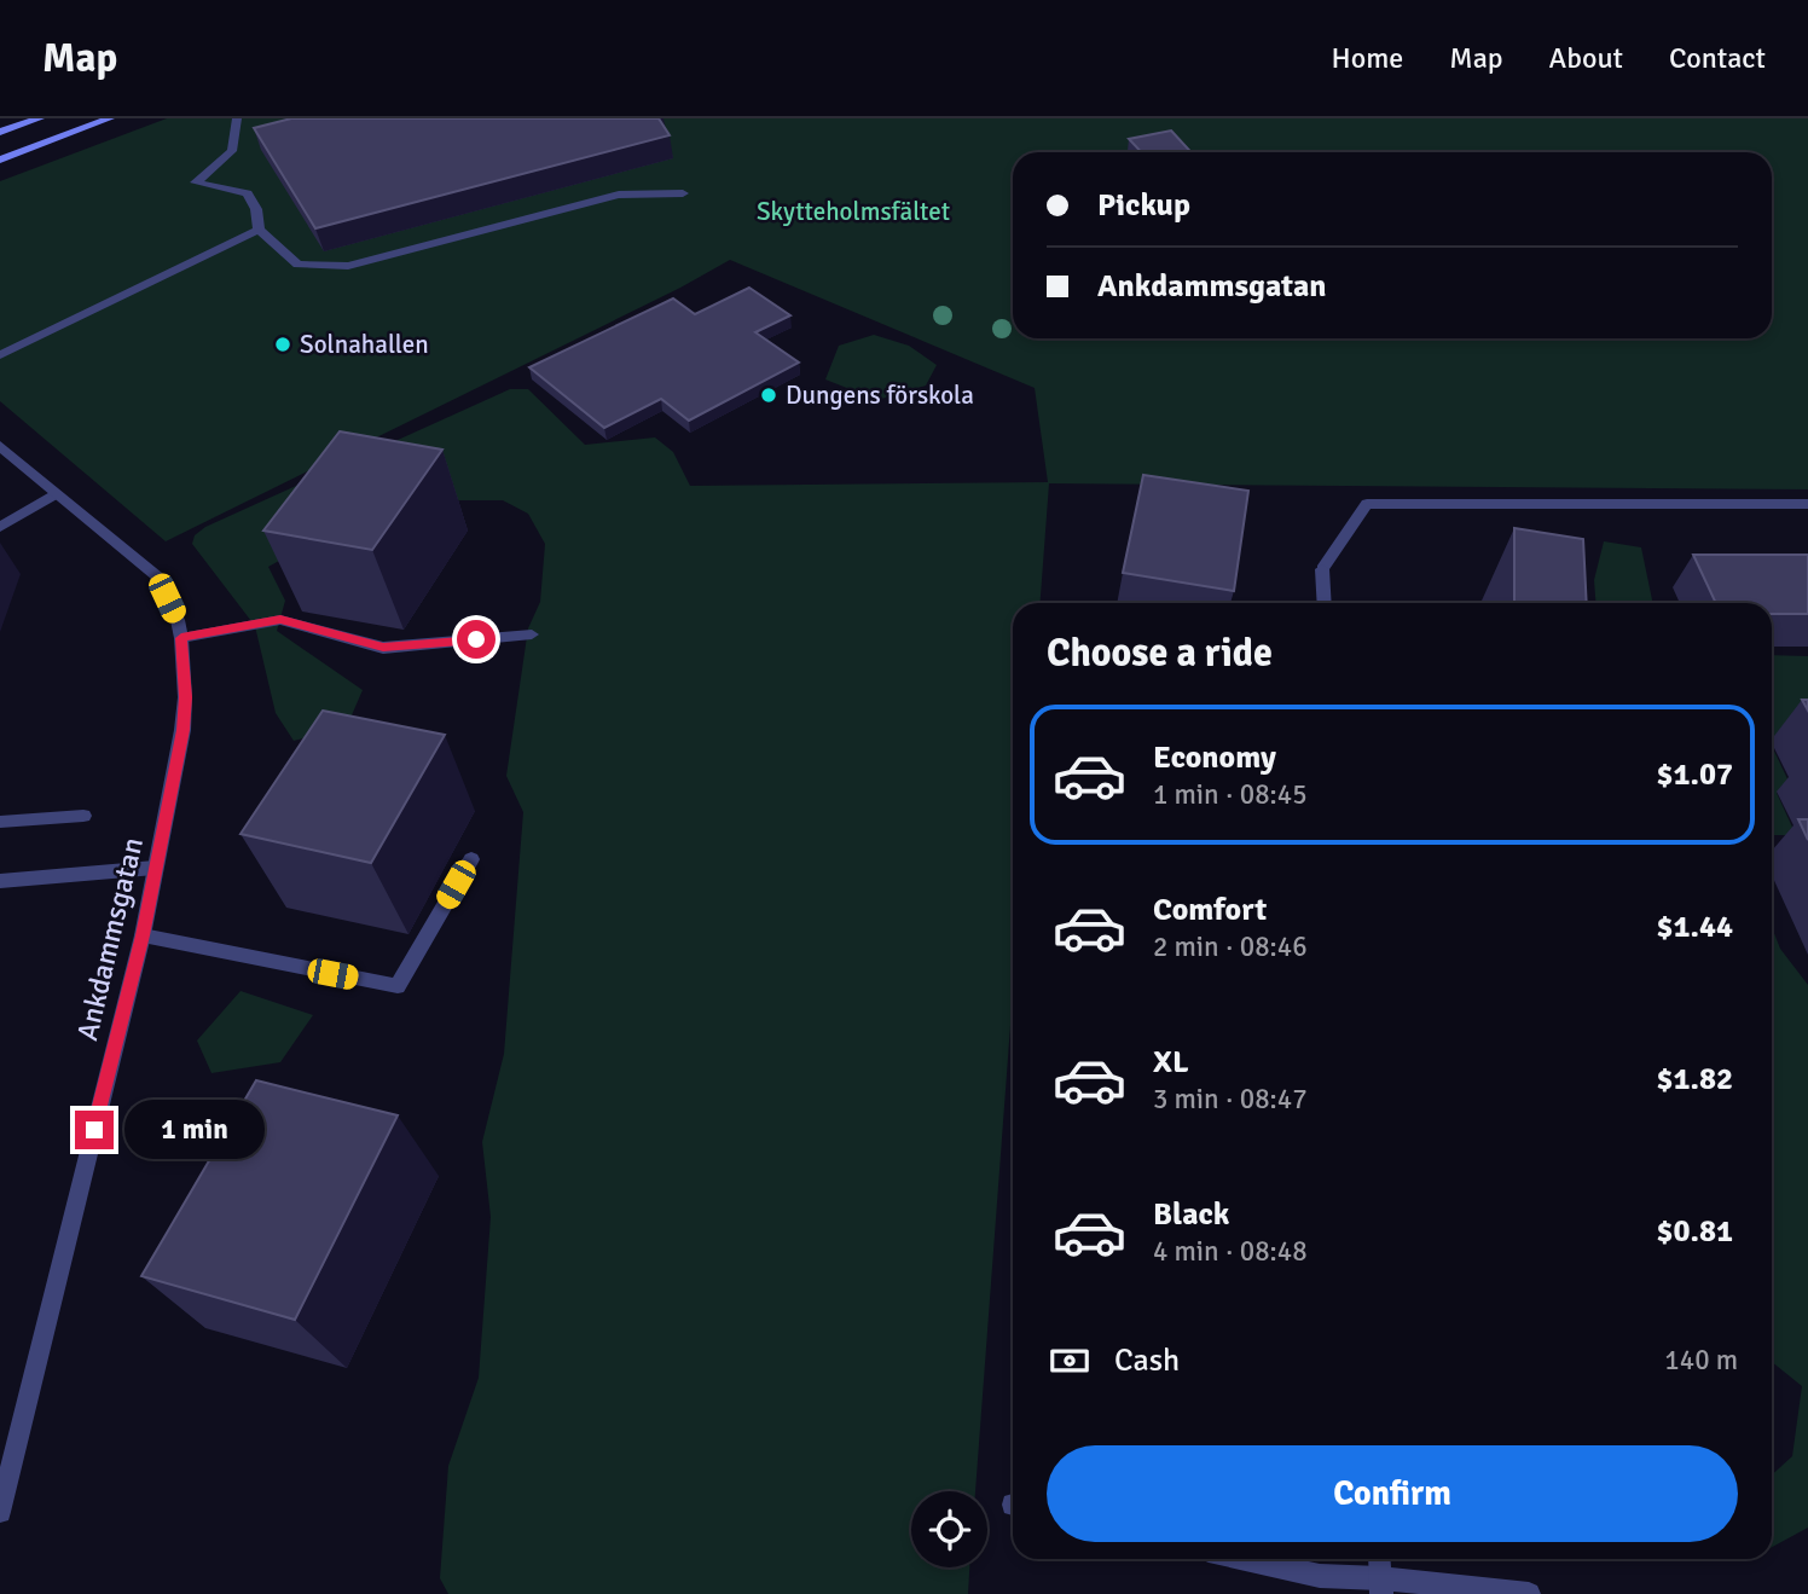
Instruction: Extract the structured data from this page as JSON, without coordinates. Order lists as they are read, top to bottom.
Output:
{
  "streets": {
    "street": ["Ankdammsgatan"]
  },
  "parks": ["Skytteholmsfältet"],
  "places": ["Solnahallen", "Dungens förskola"],
  "page": {
    "header": "Map",
    "nav": [
      "Home",
      "Map",
      "About",
      "Contact"
    ],
    "banner": ["Pickup", "Ankdammsgatan"],
    "heading": "Choose a ride",
    "list": [
      {
        "name": "Economy",
        "note": "1 min · 08:45",
        "value": "$1.07"
      },
      {
        "name": "Comfort",
        "note": "2 min · 08:46",
        "value": "$1.44"
      },
      {
        "name": "XL",
        "note": "3 min · 08:47",
        "value": "$1.82"
      },
      {
        "name": "Black",
        "note": "4 min · 08:48",
        "value": "$0.81"
      }
    ],
    "bubble": "1 min",
    "pay": ["Cash", "140 m"],
    "buttons": "Confirm"
  }
}
